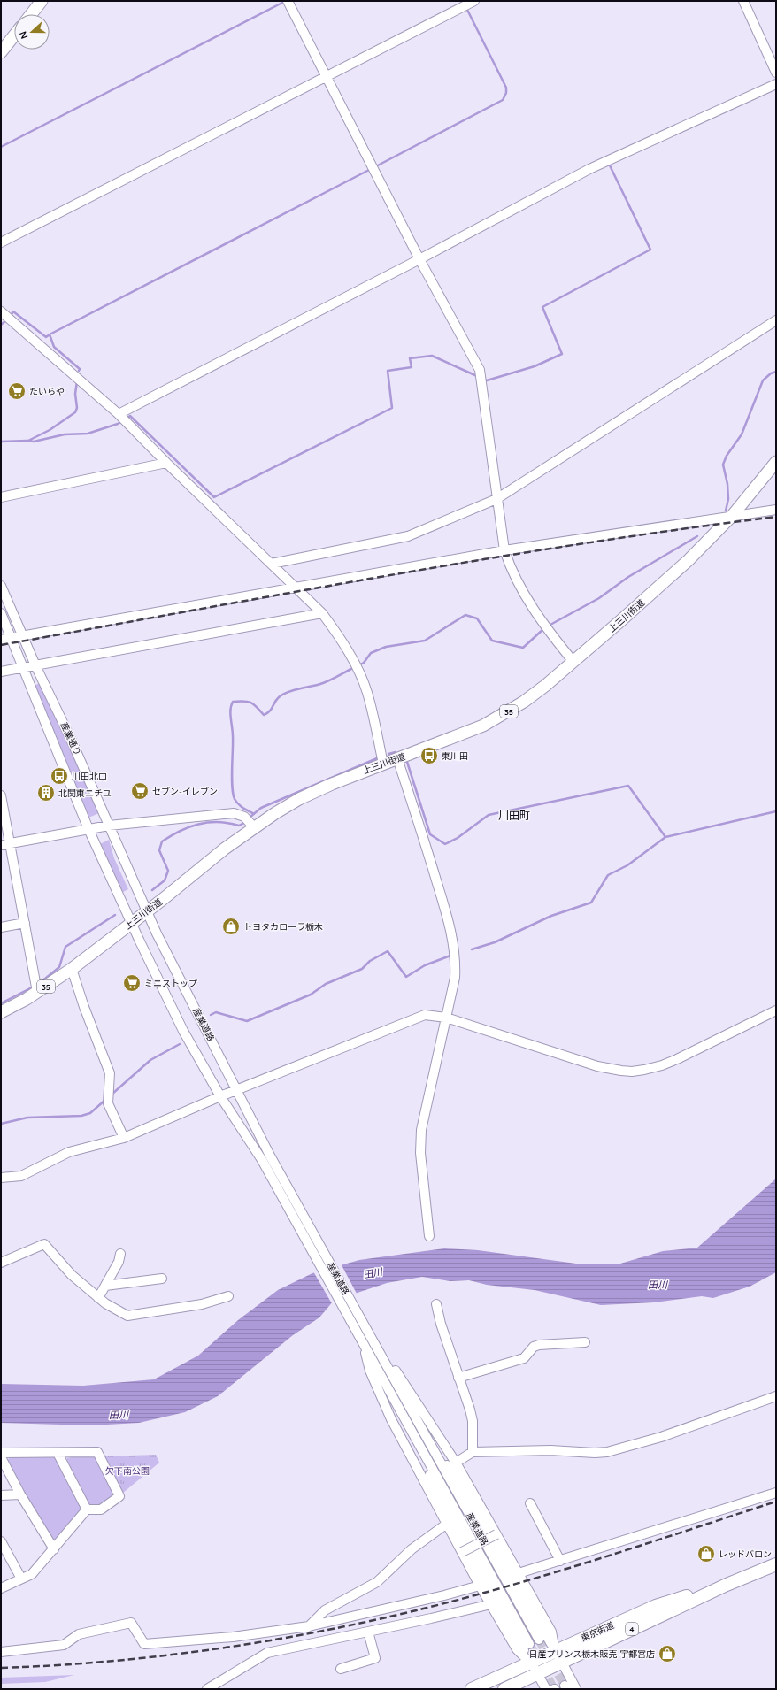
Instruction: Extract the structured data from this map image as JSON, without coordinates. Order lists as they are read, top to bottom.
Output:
{
  "streets": {
    "highway": ["4", "東京街道"],
    "main road": ["上三川街道", "35"],
    "street": ["産業通り", "産業道路"]
  },
  "crossings": [
    ["上三川街道", "産業通り"],
    ["上三川街道", "産業道路"],
    ["産業通り", "産業道路"]
  ],
  "districts": ["川田町"],
  "water": ["田川"],
  "parks": ["欠下南公園"],
  "places": {
    "supermarket": ["たいらや", "セブン-イレブン", "ミニストップ"],
    "bus stop": ["東川田", "川田北口"],
    "building": ["北関東ニチユ"],
    "shop": ["トヨタカローラ栃木", "レッドバロン", "日産プリンス栃木販売 宇都宮店"]
  },
  "north": "left"
}
